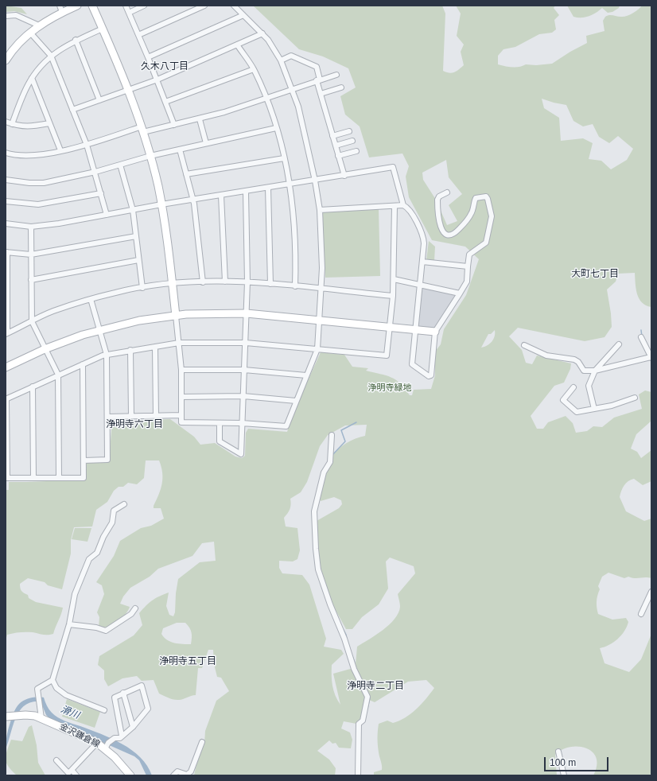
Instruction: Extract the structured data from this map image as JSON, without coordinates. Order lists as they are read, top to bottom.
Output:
{
  "streets": {
    "street": ["金沢鎌倉線"]
  },
  "districts": [
    "久木八丁目",
    "大町七丁目",
    "浄明寺六丁目",
    "浄明寺五丁目",
    "浄明寺二丁目"
  ],
  "water": ["滑川"],
  "parks": ["浄明寺緑地"],
  "scale_bar": "100 m"
}
